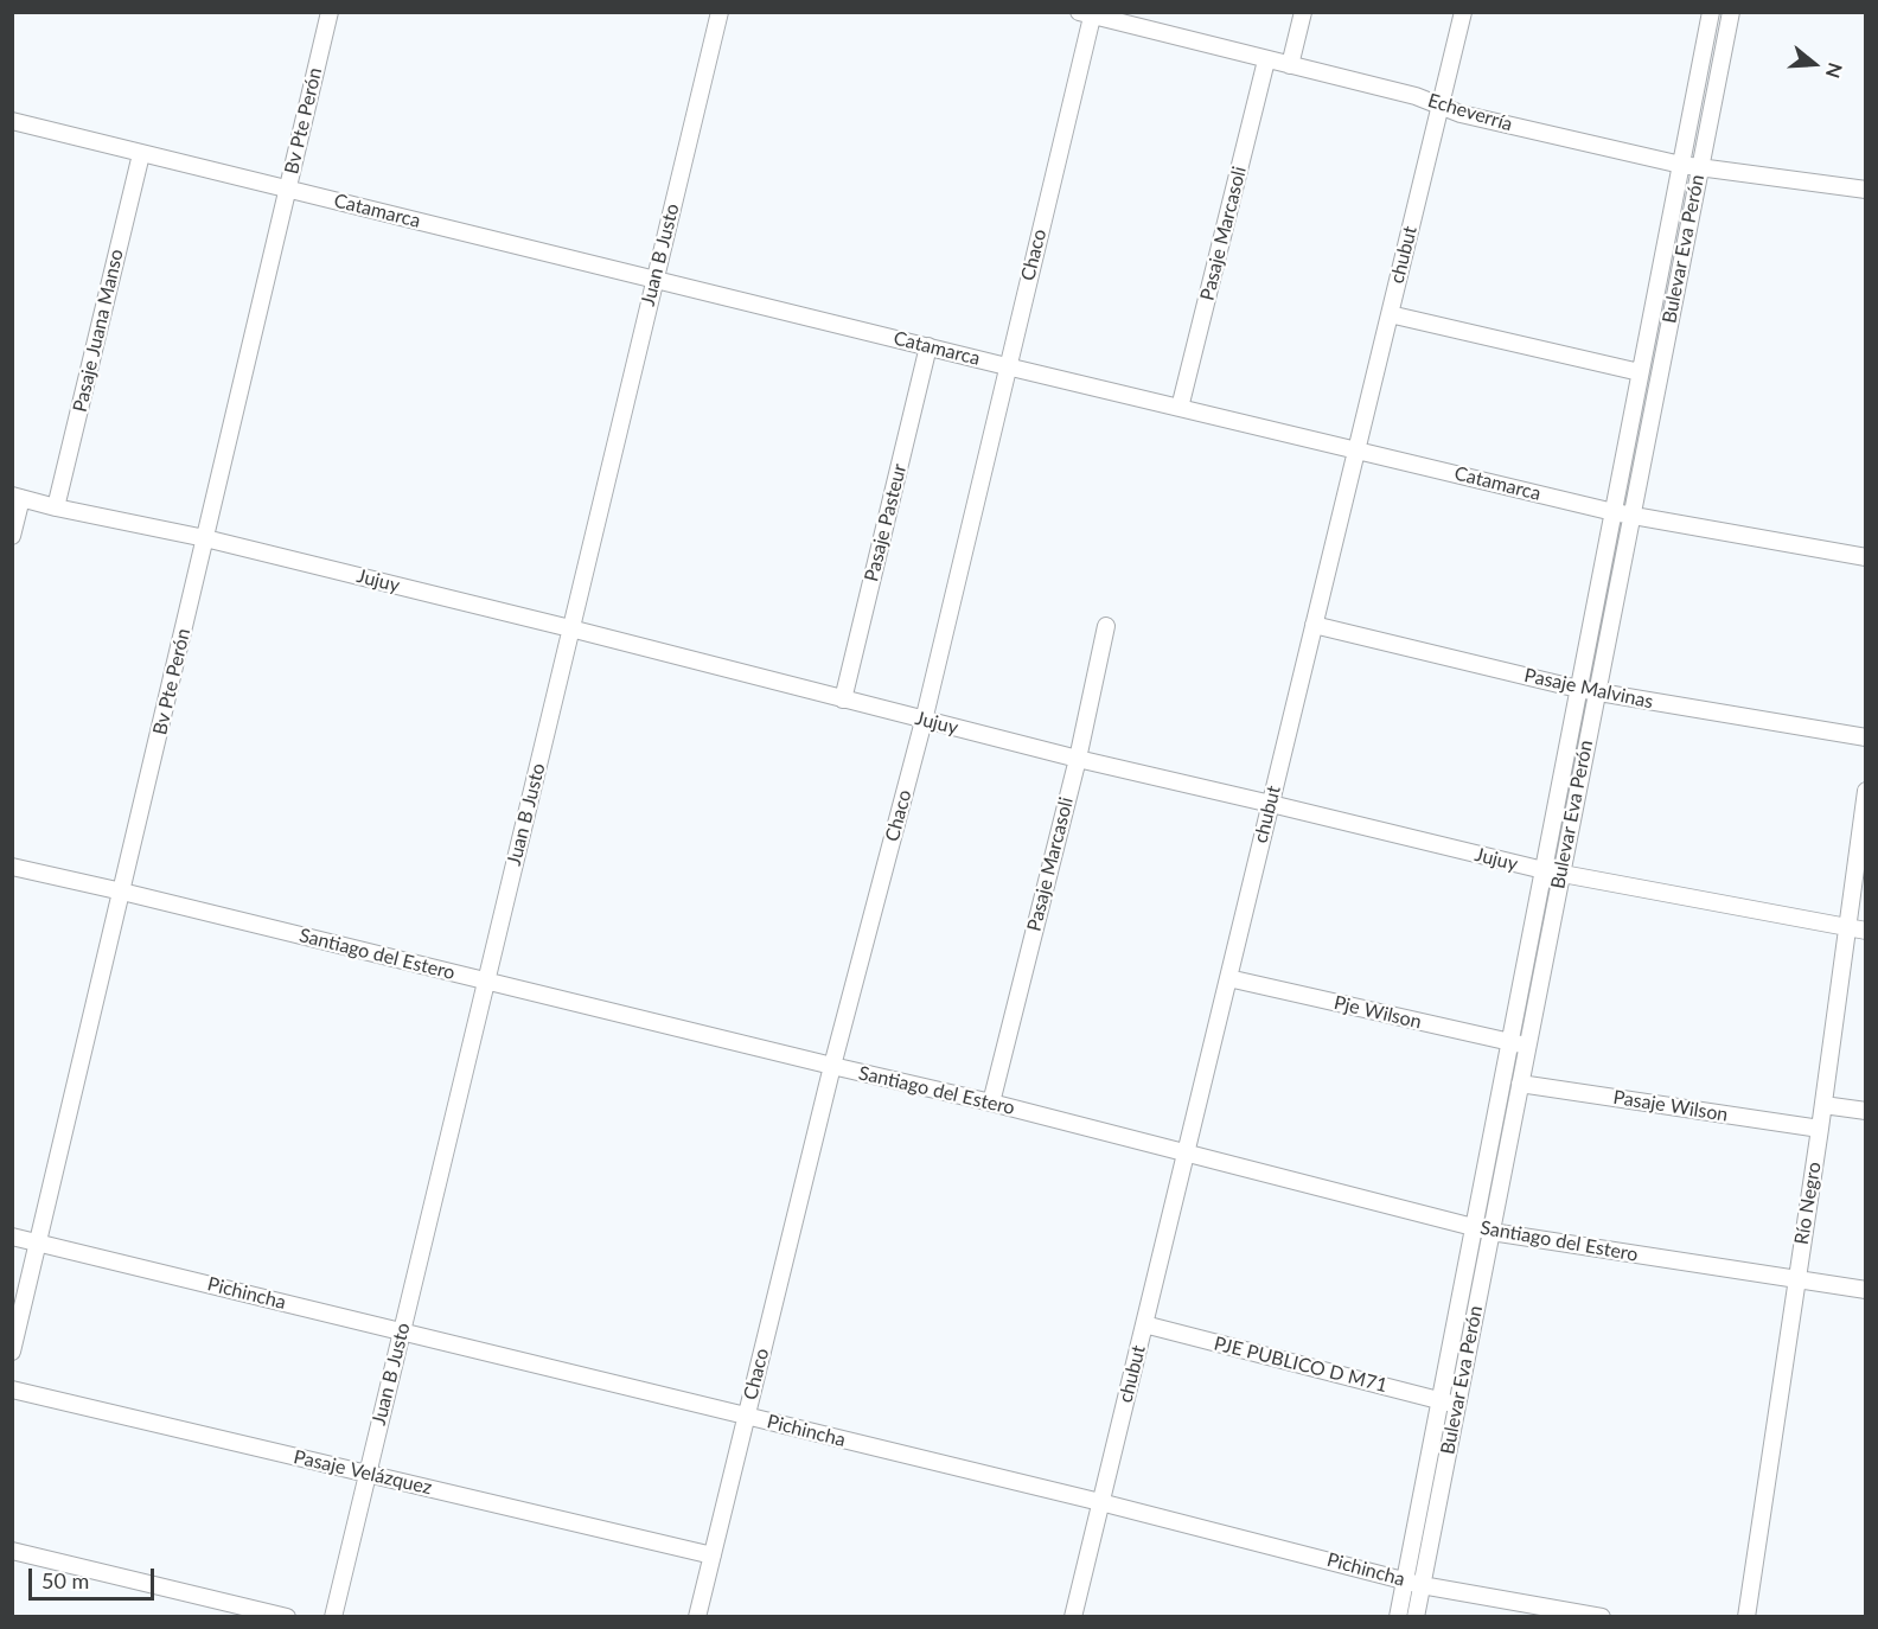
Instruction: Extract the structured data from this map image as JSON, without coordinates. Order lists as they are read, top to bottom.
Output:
{
  "streets": {
    "street": [
      "Echeverría",
      "Bv Pte Perón",
      "Catamarca",
      "Pasaje Marcasoli",
      "Bulevar Eva Perón",
      "Juan B Justo",
      "Chaco",
      "chubut",
      "Pasaje Juana Manso",
      "Pasaje Pasteur",
      "Jujuy",
      "Pasaje Malvinas",
      "Santiago del Estero",
      "Pje Wilson",
      "Pasaje Wilson",
      "Río Negro",
      "Pichincha",
      "PJE PUBLICO D M71",
      "Pasaje Velázquez"
    ]
  },
  "crossings": [
    ["Echeverría", "Pasaje Marcasoli"],
    ["Echeverría", "Bulevar Eva Perón"],
    ["Echeverría", "Chaco"],
    ["Echeverría", "chubut"],
    ["Bv Pte Perón", "Catamarca"],
    ["Bv Pte Perón", "Jujuy"],
    ["Bv Pte Perón", "Santiago del Estero"],
    ["Bv Pte Perón", "Pichincha"],
    ["Catamarca", "Pasaje Marcasoli"],
    ["Catamarca", "Bulevar Eva Perón"],
    ["Catamarca", "Juan B Justo"],
    ["Catamarca", "Chaco"],
    ["Catamarca", "chubut"],
    ["Catamarca", "Pasaje Juana Manso"],
    ["Catamarca", "Pasaje Pasteur"],
    ["Pasaje Marcasoli", "Jujuy"],
    ["Pasaje Marcasoli", "Santiago del Estero"],
    ["Bulevar Eva Perón", "Jujuy"],
    ["Bulevar Eva Perón", "Pasaje Malvinas"],
    ["Bulevar Eva Perón", "Santiago del Estero"],
    ["Bulevar Eva Perón", "Pje Wilson"],
    ["Bulevar Eva Perón", "Pasaje Wilson"],
    ["Bulevar Eva Perón", "Pichincha"],
    ["Bulevar Eva Perón", "PJE PUBLICO D M71"],
    ["Juan B Justo", "Jujuy"],
    ["Juan B Justo", "Santiago del Estero"],
    ["Juan B Justo", "Pichincha"],
    ["Juan B Justo", "Pasaje Velázquez"],
    ["Chaco", "Jujuy"],
    ["Chaco", "Santiago del Estero"],
    ["Chaco", "Pichincha"],
    ["Chaco", "Pasaje Velázquez"],
    ["chubut", "Jujuy"],
    ["chubut", "Pasaje Malvinas"],
    ["chubut", "Santiago del Estero"],
    ["chubut", "Pje Wilson"],
    ["chubut", "Pichincha"],
    ["chubut", "PJE PUBLICO D M71"],
    ["Pasaje Juana Manso", "Jujuy"],
    ["Pasaje Pasteur", "Jujuy"],
    ["Jujuy", "Río Negro"],
    ["Santiago del Estero", "Río Negro"],
    ["Pasaje Wilson", "Río Negro"]
  ],
  "scale_bar": "50 m",
  "north": "right"
}
